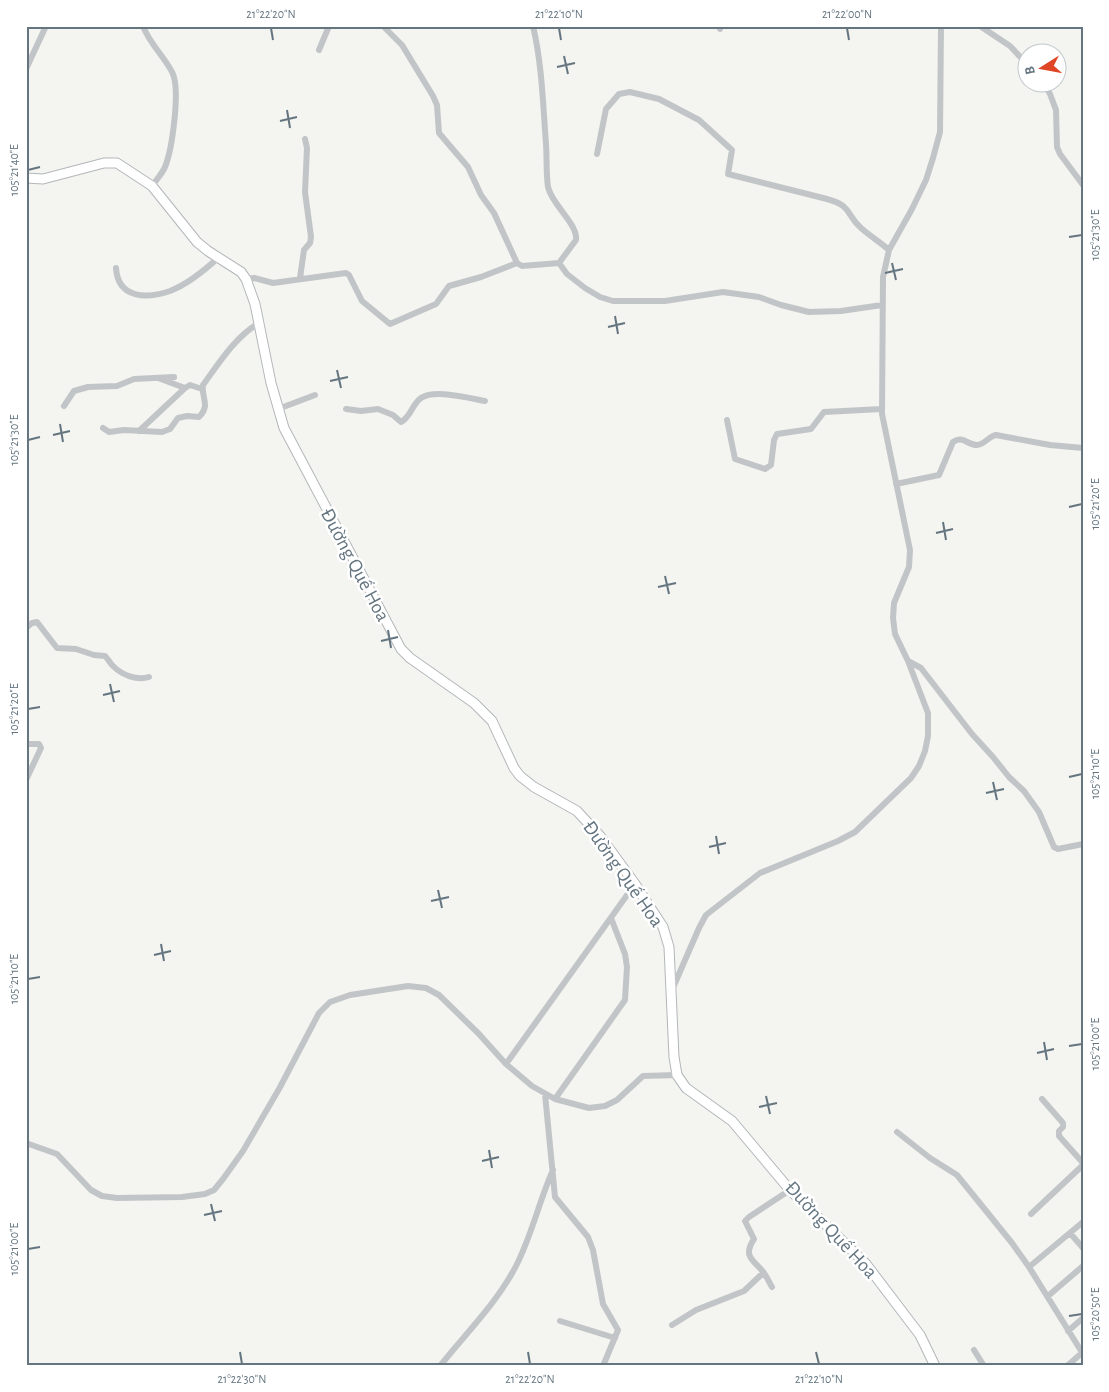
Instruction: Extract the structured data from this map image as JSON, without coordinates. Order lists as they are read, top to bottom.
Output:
{
  "streets": {
    "street": ["Đường Quế Hoa"]
  },
  "north": "left",
  "coordinates": [
    "21°22'20\"N",
    "21°22'10\"N",
    "21°22'00\"N",
    "105°21'40\"E",
    "105°21'30\"E",
    "105°21'20\"E",
    "105°21'10\"E",
    "105°21'00\"E",
    "105°20'50\"E",
    "21°22'30\"N"
  ]
}
